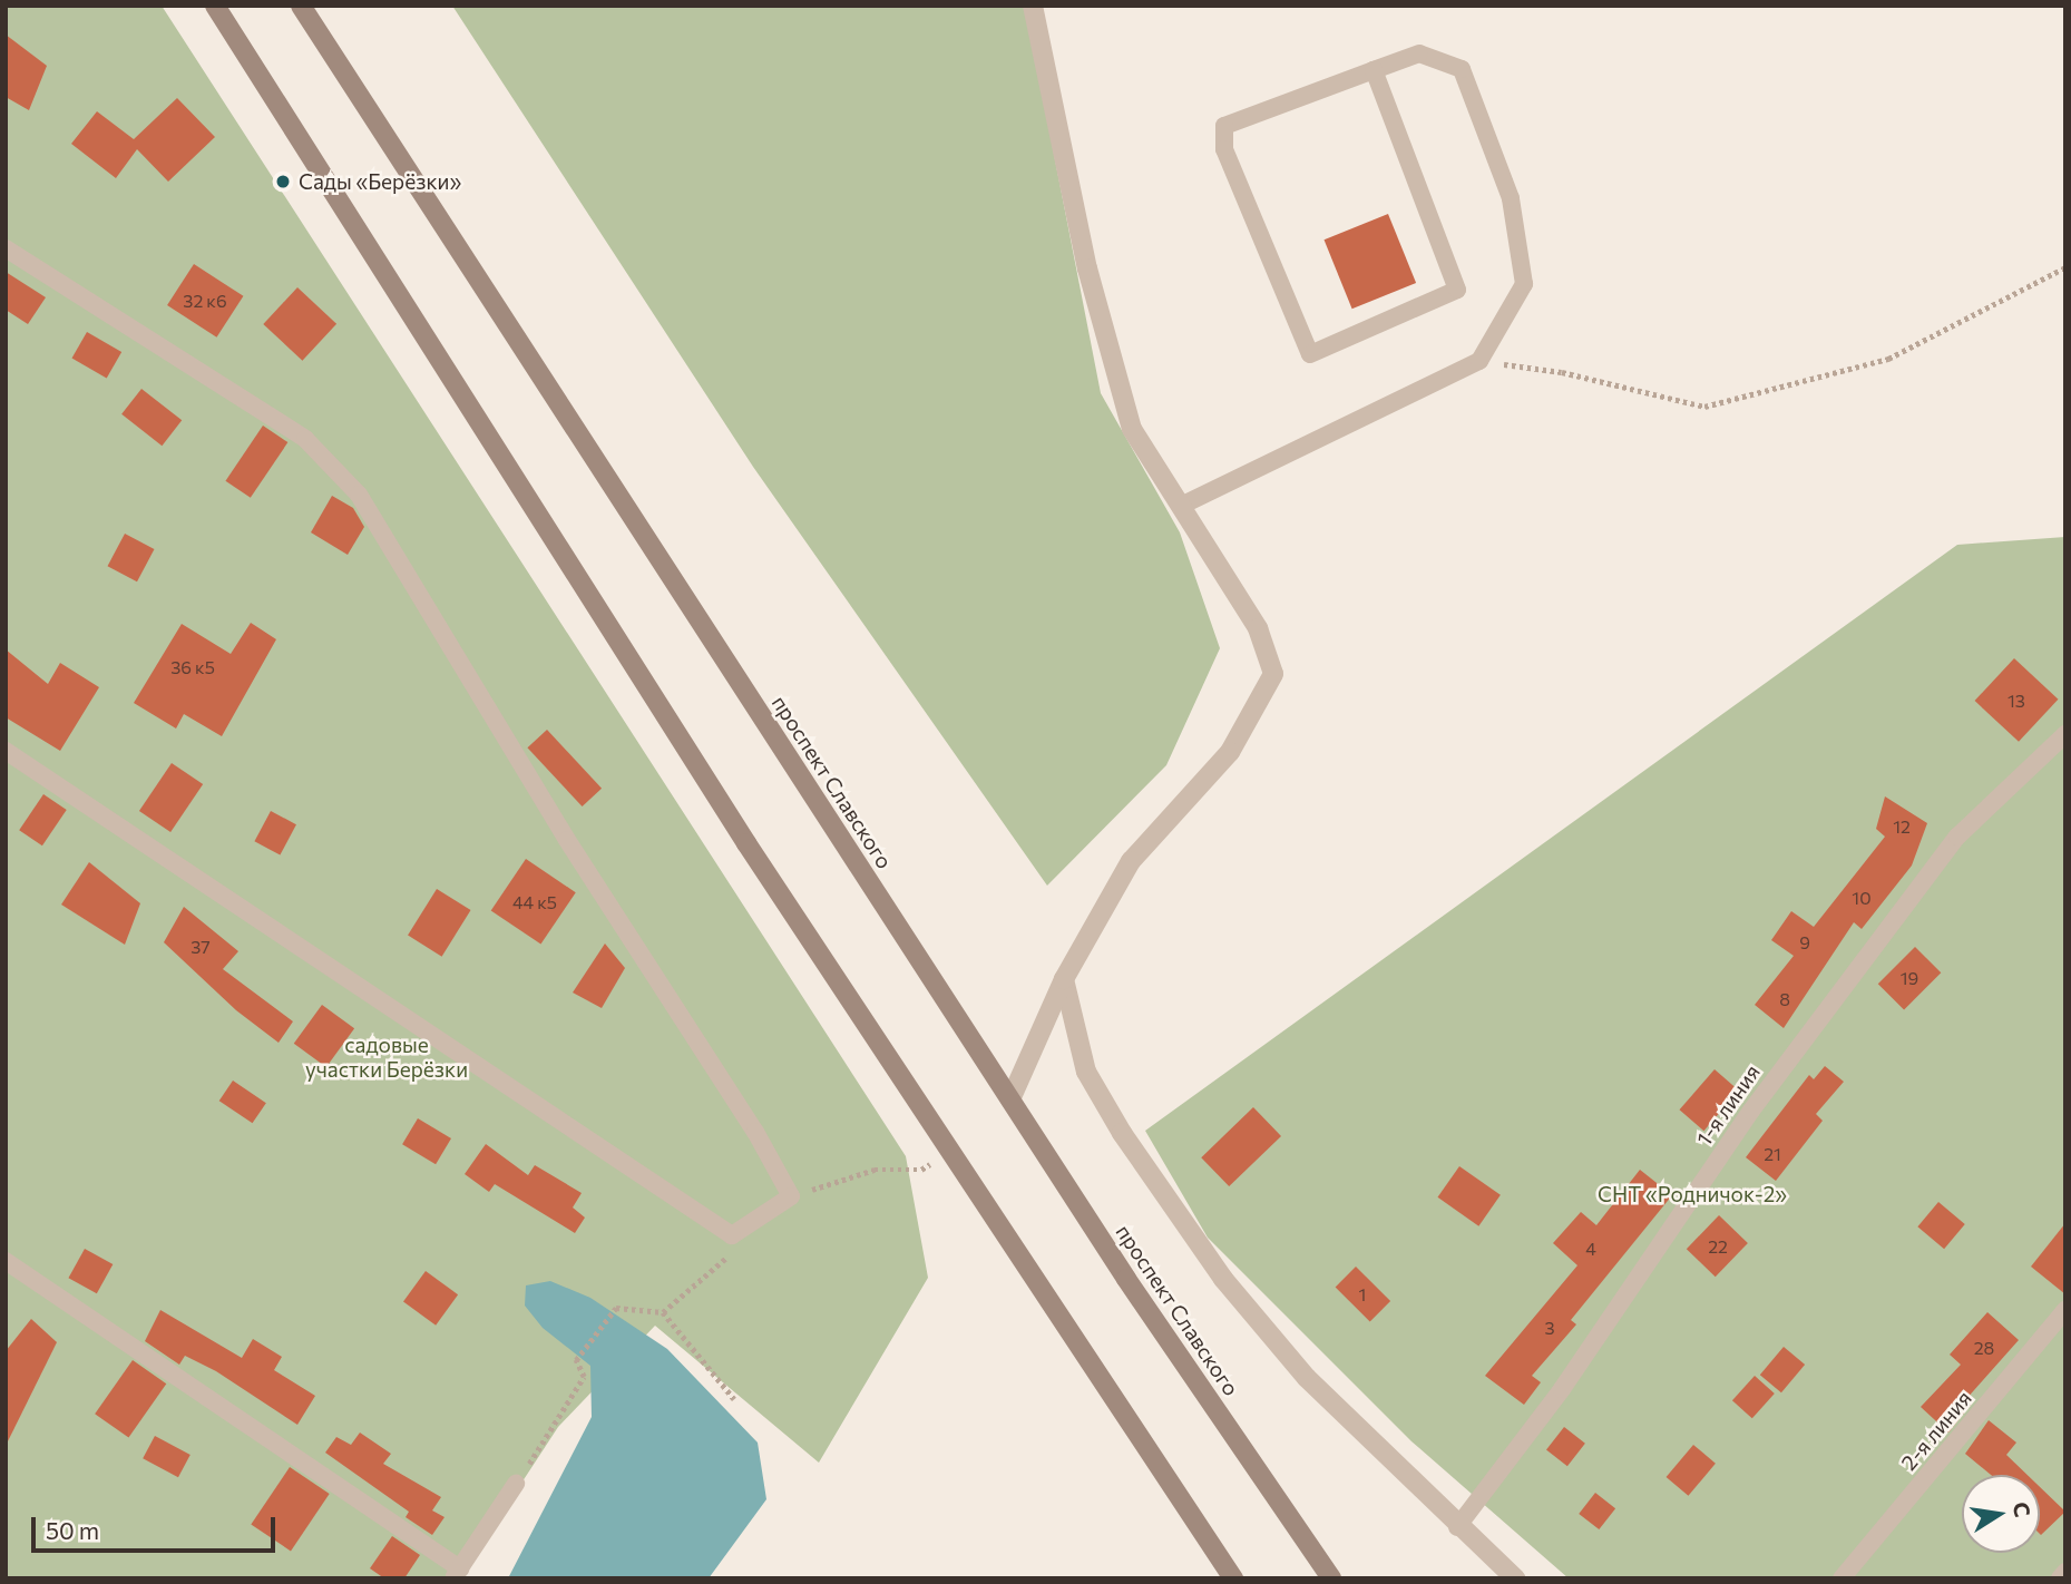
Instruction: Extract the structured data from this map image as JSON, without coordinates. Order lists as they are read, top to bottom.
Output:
{
  "streets": {
    "main road": ["проспект Славского"],
    "lane": ["1-я линия", "2-я линия"]
  },
  "parks": ["садовые участки Берёзки", "СНТ «Родничок-2»"],
  "places": ["Сады «Берёзки»"],
  "house_numbers": [
    "32 к6",
    "36 к5",
    "13",
    "12",
    "10",
    "44 к5",
    "9",
    "37",
    "19",
    "8",
    "21",
    "22",
    "4",
    "1",
    "3",
    "28"
  ],
  "scale_bar": "50 m",
  "north": "right"
}
